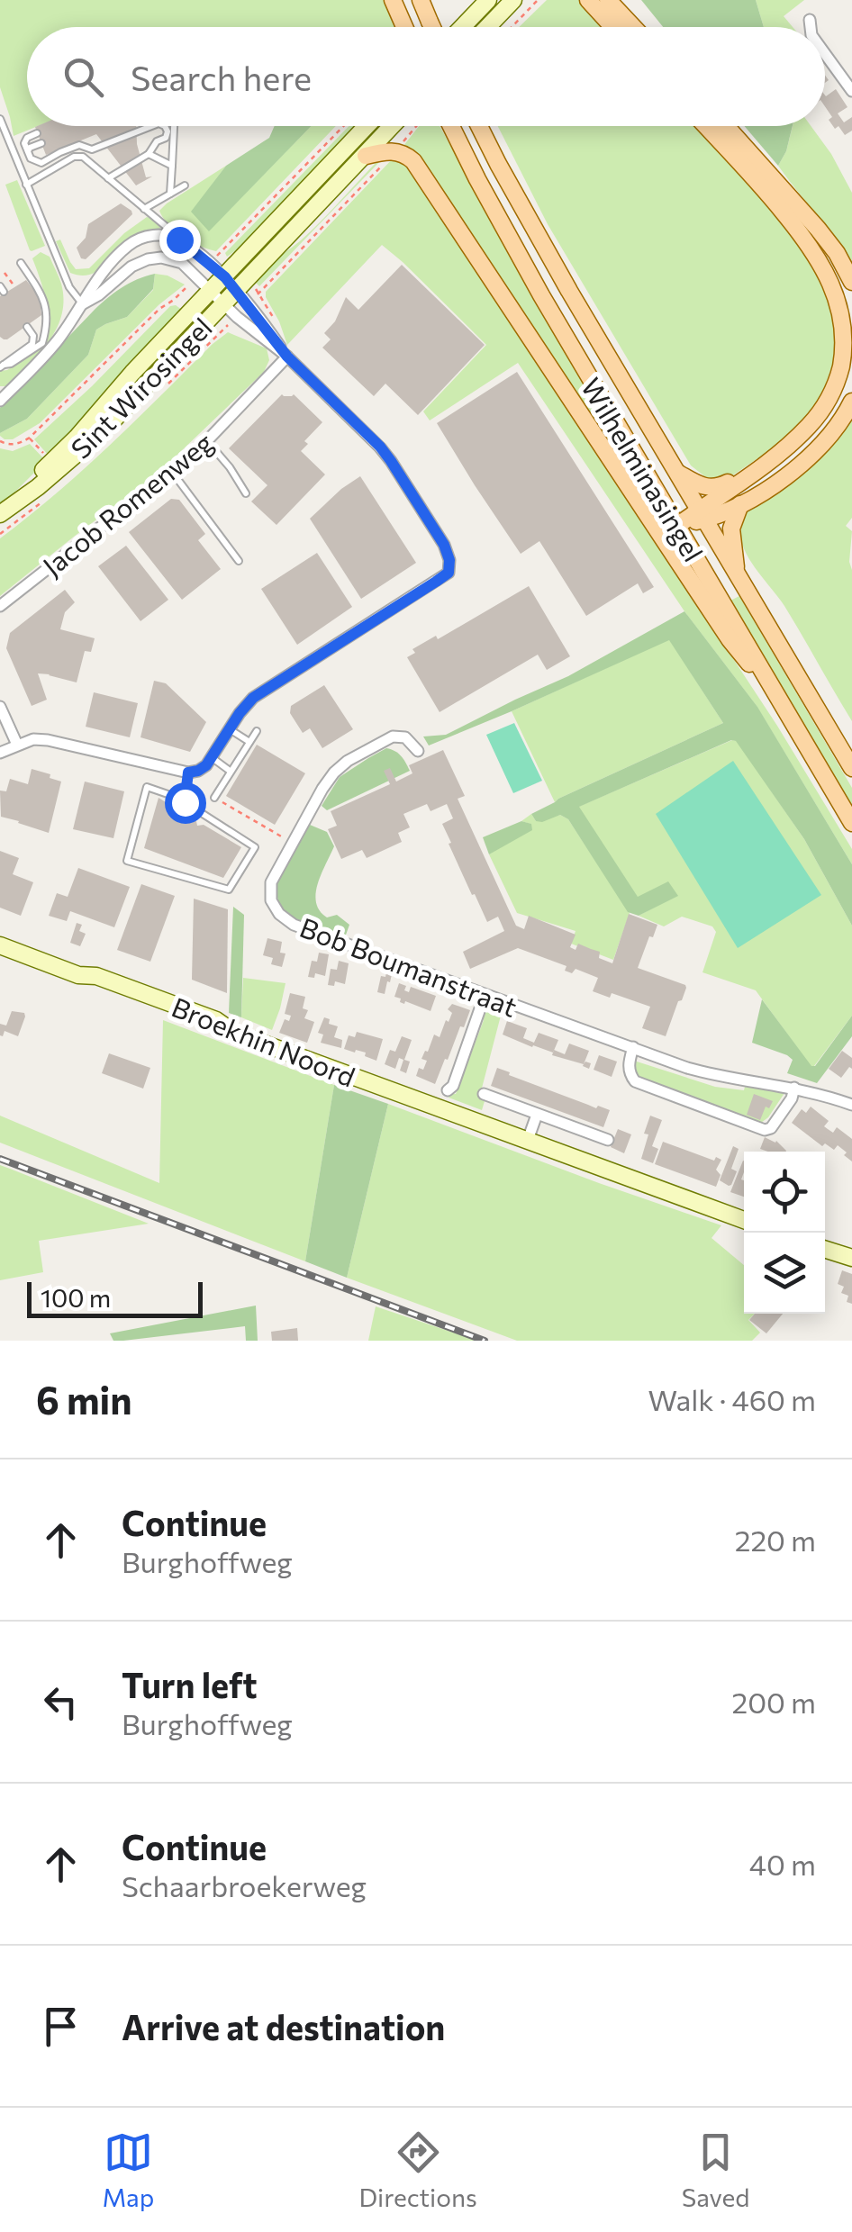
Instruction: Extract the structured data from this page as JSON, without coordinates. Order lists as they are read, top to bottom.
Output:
{
  "streets": {
    "main road": ["Sint Wirosingel", "Wilhelminasingel", "Broekhin Noord"],
    "street": ["Jacob Romenweg", "Bob Boumanstraat"]
  },
  "scale_bar": "100 m",
  "page": {
    "search": "Search here",
    "scale": "100 m",
    "heading": ["6 min", "Walk · 460 m"],
    "list": [
      ["Continue", "Burghoffweg", "220 m"],
      ["Turn left", "Burghoffweg", "200 m"],
      ["Continue", "Schaarbroekerweg", "40 m"],
      "Arrive at destination"
    ],
    "nav": ["Map", "Directions", "Saved"]
  }
}
